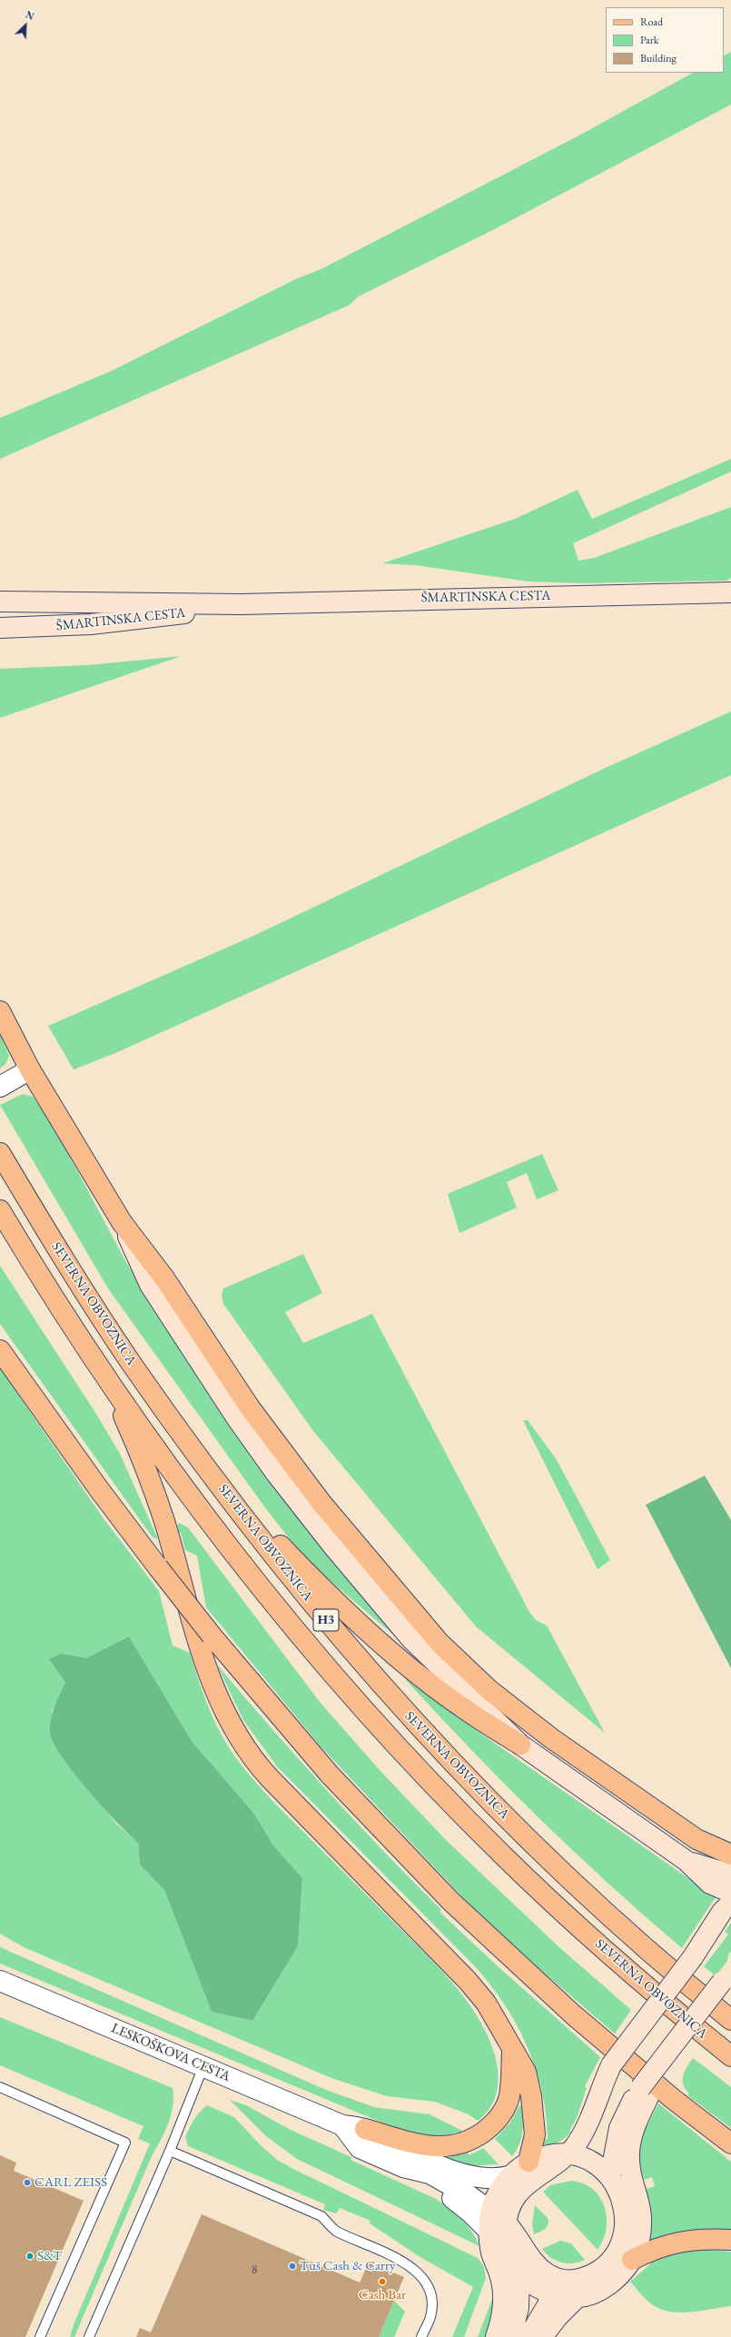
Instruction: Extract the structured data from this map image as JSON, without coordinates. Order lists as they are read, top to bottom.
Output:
{
  "streets": {
    "main road": [
      "ŠMARTINSKA CESTA",
      "SEVERNA OBVOZNICA",
      "H3",
      "LESKOŠKOVA CESTA"
    ]
  },
  "places": [
    "CARL ZEISS",
    "S&T",
    "Tuš Cash & Carry",
    "Cash Bar"
  ],
  "house_numbers": ["8"],
  "legend": ["Road", "Park", "Building"],
  "north": "top right"
}
